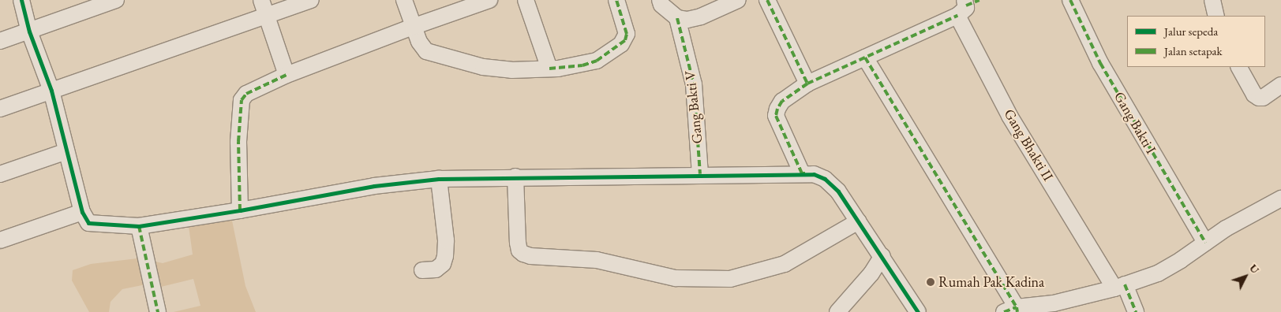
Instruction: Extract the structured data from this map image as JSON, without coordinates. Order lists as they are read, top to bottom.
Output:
{
  "streets": {
    "street": ["Gang Bakti V", "Gang Bakti I", "Gang Bhakti II"]
  },
  "places": ["Rumah Pak Kadina"],
  "legend": ["Jalur sepeda", "Jalan setapak"],
  "north": "top right"
}
